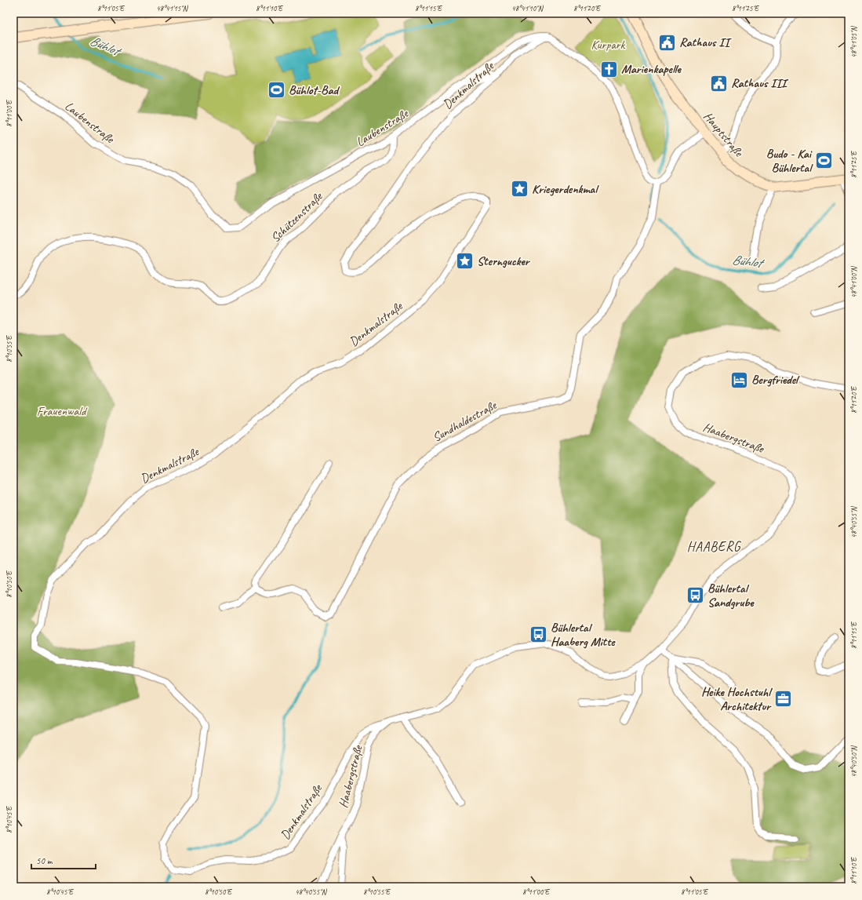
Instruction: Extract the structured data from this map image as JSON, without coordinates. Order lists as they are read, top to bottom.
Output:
{
  "streets": {
    "main road": ["Hauptstraße"],
    "street": [
      "Denkmalstraße",
      "Laubenstraße",
      "Schützenstraße",
      "Sundhaldestraße",
      "Haabergstraße"
    ]
  },
  "crossings": [
    ["Denkmalstraße", "Laubenstraße"],
    ["Denkmalstraße", "Haabergstraße"],
    ["Laubenstraße", "Schützenstraße"]
  ],
  "districts": ["HAABERG"],
  "water": ["Bühlot"],
  "parks": ["Kurpark", "Frauenwald"],
  "places": {
    "public building": ["Rathaus II", "Rathaus III"],
    "church": ["Marienkapelle"],
    "sports": ["Bühlot-Bad", "Budo - Kai Bühlertal"],
    "place": ["Kriegerdenkmal", "Sterngucker"],
    "hotel": ["Bergfriedel"],
    "bus stop": ["Bühlertal Sandgrube", "Bühlertal Haaberg Mitte"],
    "office": ["Heike Hochstuhl Architektur"]
  },
  "scale_bar": "50 m",
  "coordinates": [
    "8°11'05\"E",
    "48°41'15\"N",
    "8°11'10\"E",
    "8°11'15\"E",
    "48°41'10\"N",
    "8°11'20\"E",
    "8°11'25\"E",
    "48°41'05\"N",
    "8°11'00\"E",
    "48°41'00\"N",
    "8°10'55\"E",
    "48°40'55\"N",
    "8°10'50\"E",
    "48°40'50\"N",
    "8°10'45\"E"
  ]
}
